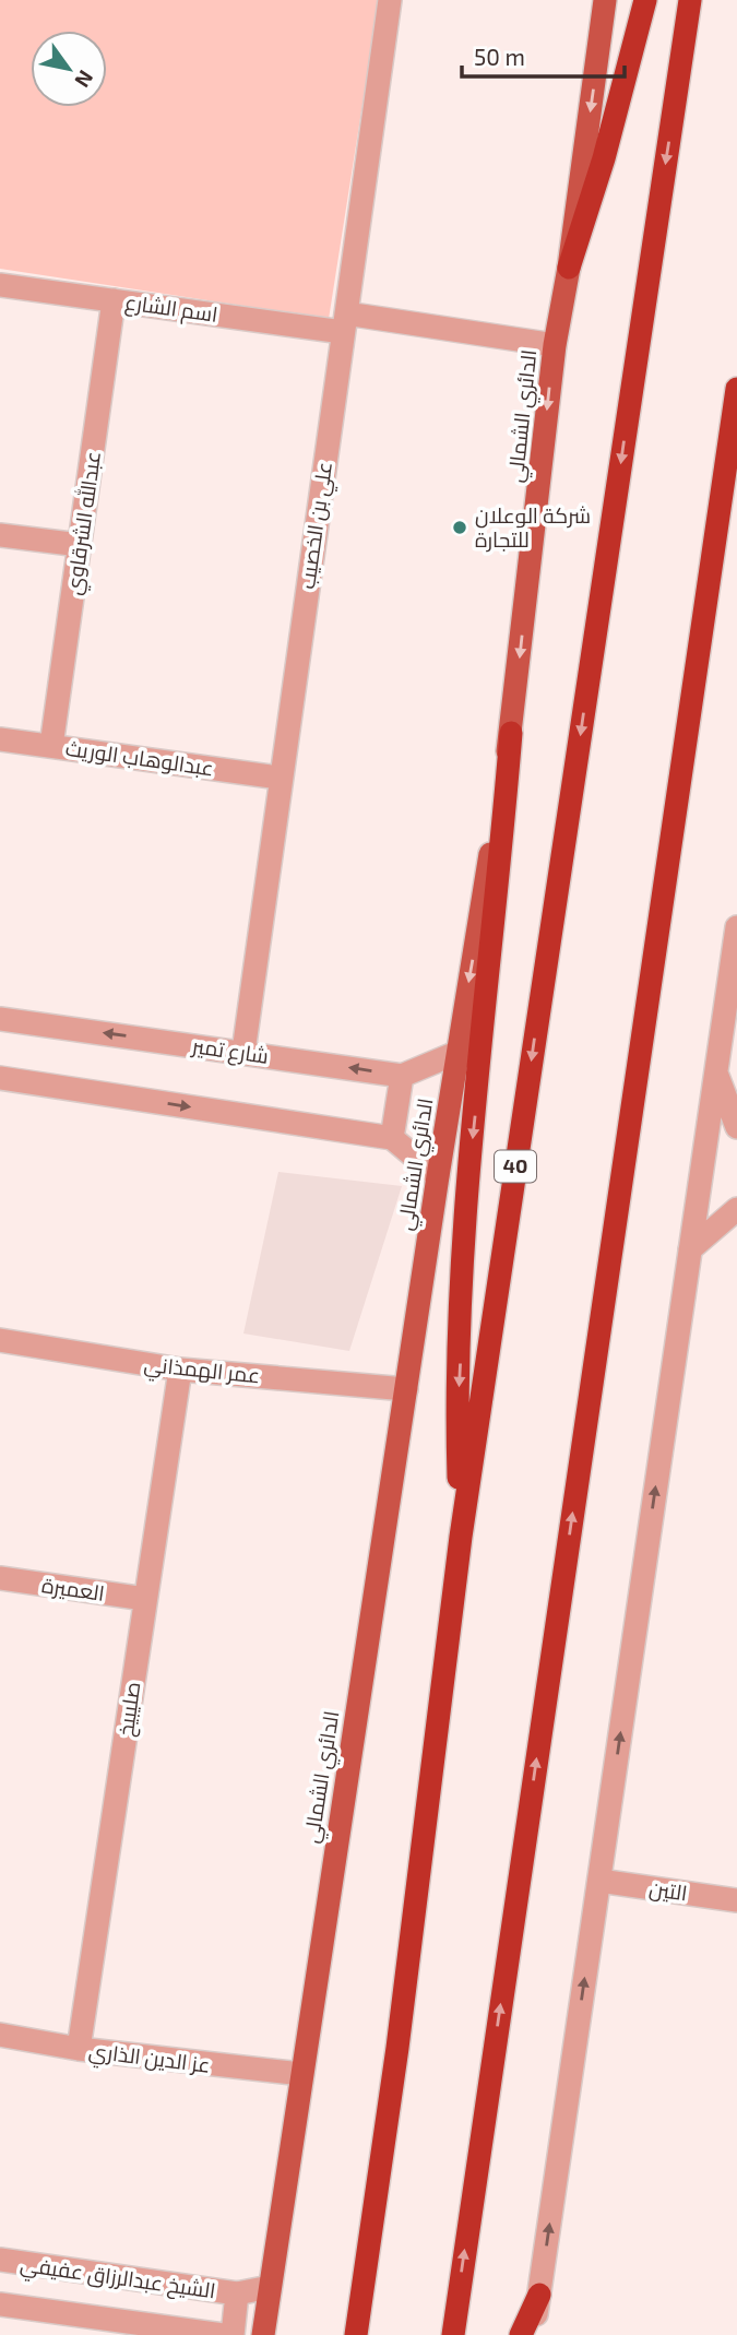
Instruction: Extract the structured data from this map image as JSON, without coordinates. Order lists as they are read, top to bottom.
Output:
{
  "streets": {
    "highway": ["40"],
    "main road": ["الدائري الشمالي"],
    "street": [
      "اسم الشارع",
      "عبدالله الشرقاوي",
      "علي بن الخصيب",
      "عبدالوهاب الوريث",
      "شارع تمير",
      "عمر الهمذاني",
      "العميرة",
      "صليبيخ",
      "التين",
      "عز الدين الذاري",
      "الشيخ عبدالرزاق عفيفي"
    ]
  },
  "crossings": [
    ["اسم الشارع", "الدائري الشمالي"],
    ["اسم الشارع", "عبدالله الشرقاوي"],
    ["اسم الشارع", "علي بن الخصيب"],
    ["الدائري الشمالي", "عمر الهمذاني"],
    ["الدائري الشمالي", "عز الدين الذاري"],
    ["الدائري الشمالي", "الشيخ عبدالرزاق عفيفي"],
    ["عبدالله الشرقاوي", "عبدالوهاب الوريث"],
    ["علي بن الخصيب", "عبدالوهاب الوريث"],
    ["علي بن الخصيب", "شارع تمير"],
    ["عمر الهمذاني", "صليبيخ"],
    ["العميرة", "صليبيخ"],
    ["صليبيخ", "عز الدين الذاري"]
  ],
  "one_way": ["الدائري الشمالي"],
  "places": ["شركة الوعلان للتجارة"],
  "scale_bar": "50 m",
  "north": "bottom right"
}
